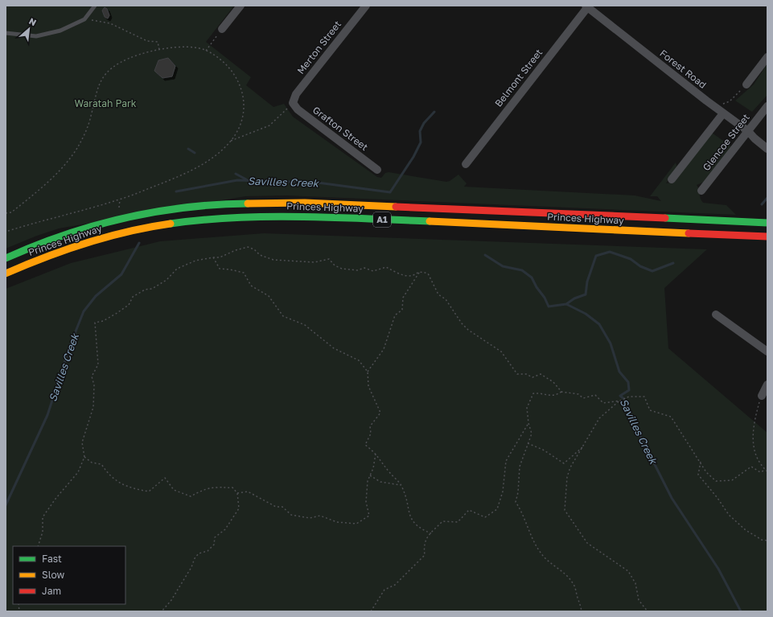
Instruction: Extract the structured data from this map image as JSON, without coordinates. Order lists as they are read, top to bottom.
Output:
{
  "streets": {
    "highway": ["Princes Highway", "A1"],
    "street": [
      "Merton Street",
      "Forest Road",
      "Belmont Street",
      "Grafton Street",
      "Glencoe Street"
    ]
  },
  "crossings": [
    ["Merton Street", "Grafton Street"],
    ["Forest Road", "Belmont Street"],
    ["Forest Road", "Glencoe Street"]
  ],
  "water": ["Savilles Creek"],
  "parks": ["Waratah Park"],
  "legend": ["Fast", "Slow", "Jam"],
  "north": "top right"
}
